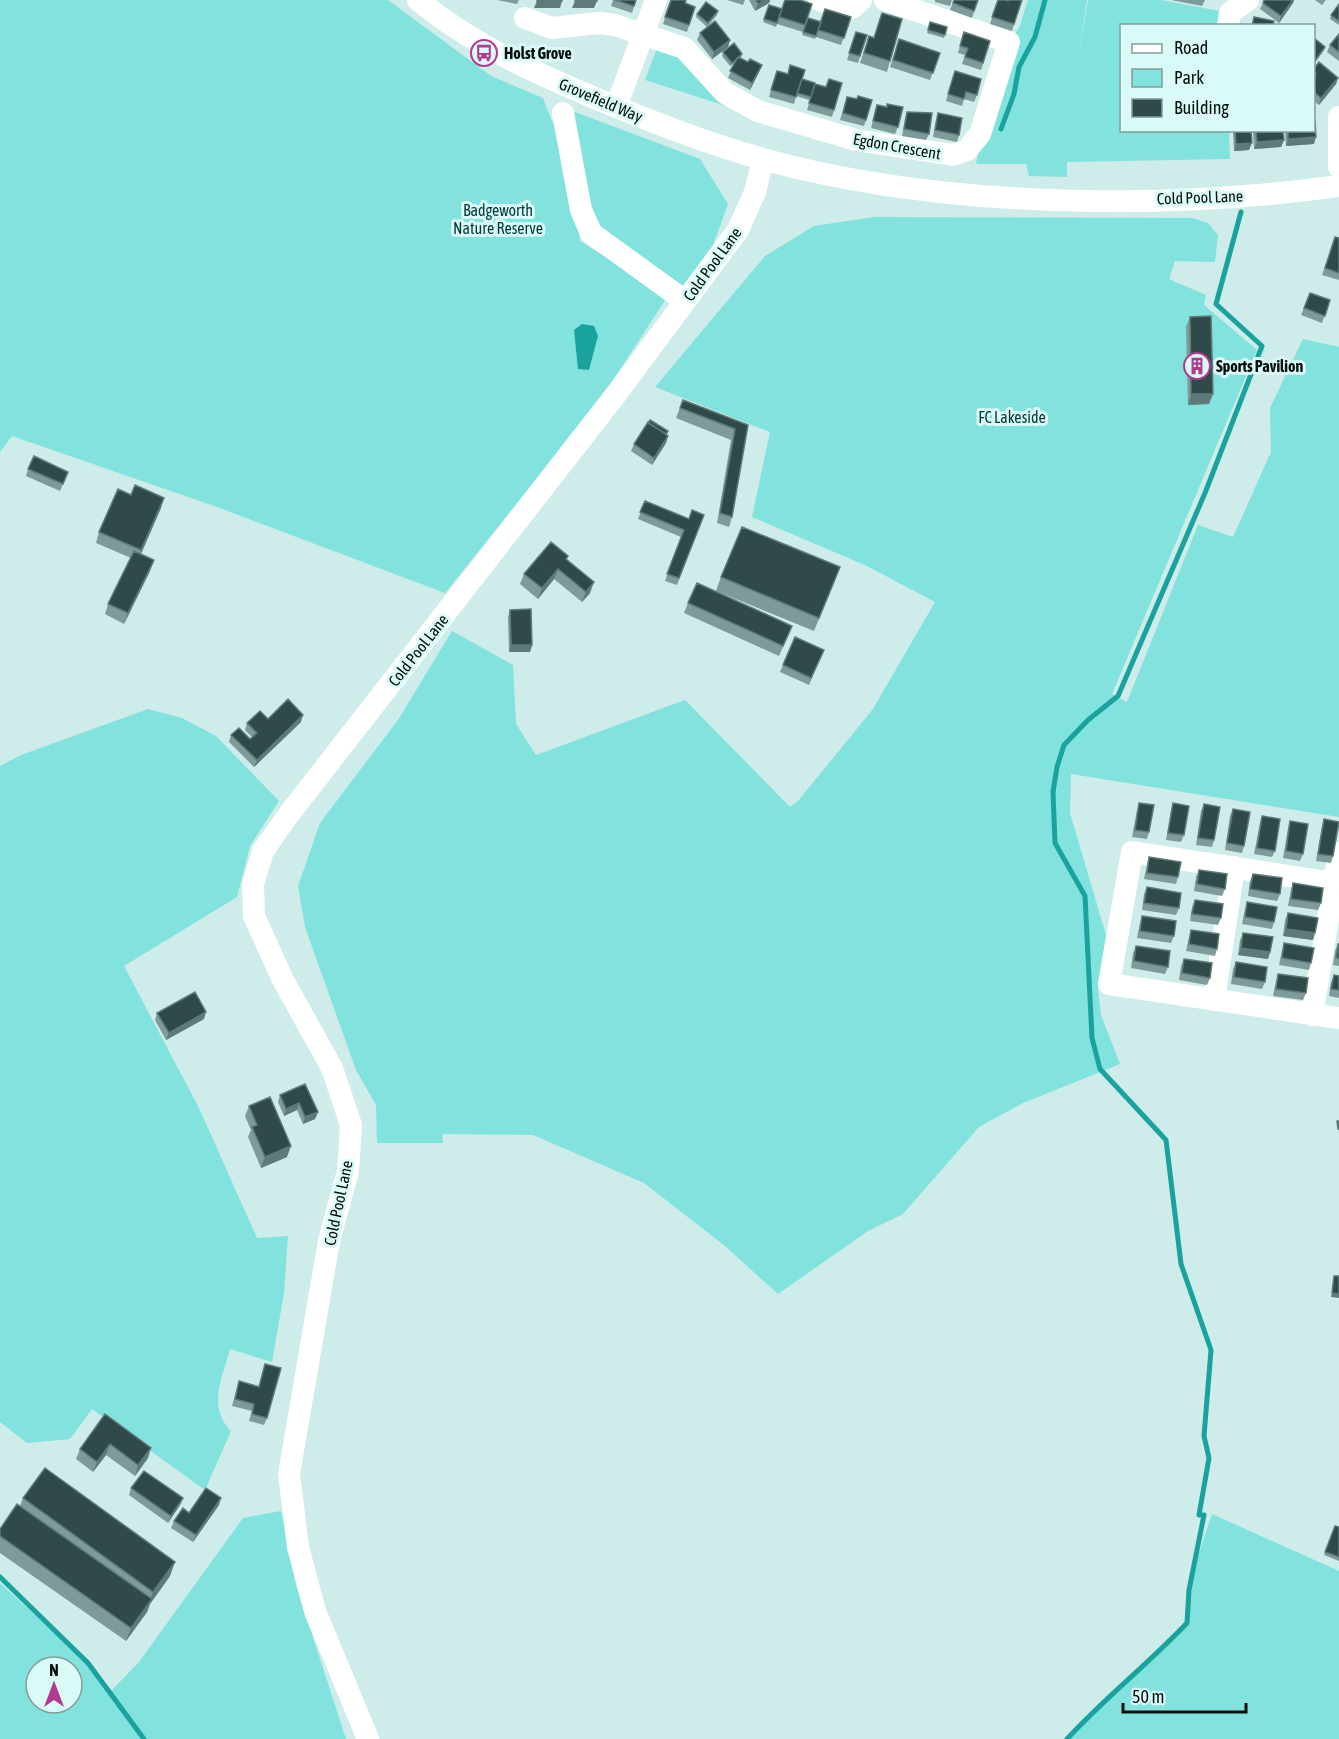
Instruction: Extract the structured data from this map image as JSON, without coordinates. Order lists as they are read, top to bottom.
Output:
{
  "streets": {
    "street": ["Grovefield Way", "Egdon Crescent", "Cold Pool Lane"]
  },
  "crossings": [
    ["Grovefield Way", "Cold Pool Lane"]
  ],
  "parks": ["Badgeworth Nature Reserve", "FC Lakeside"],
  "places": {
    "bus stop": ["Holst Grove"],
    "building": ["Sports Pavilion"]
  },
  "legend": ["Road", "Park", "Building"],
  "scale_bar": "50 m",
  "north": "top"
}
